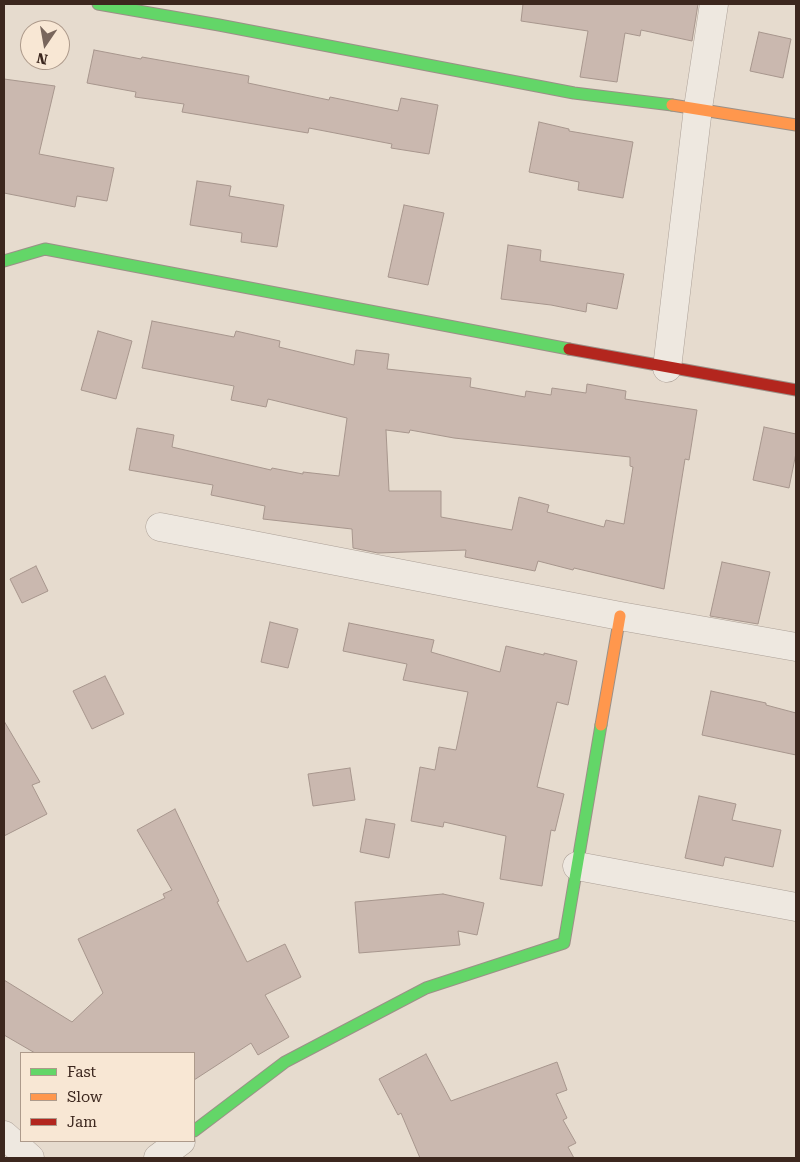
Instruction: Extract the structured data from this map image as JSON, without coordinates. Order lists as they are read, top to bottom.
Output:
{
  "legend": ["Fast", "Slow", "Jam"],
  "north": "bottom"
}
